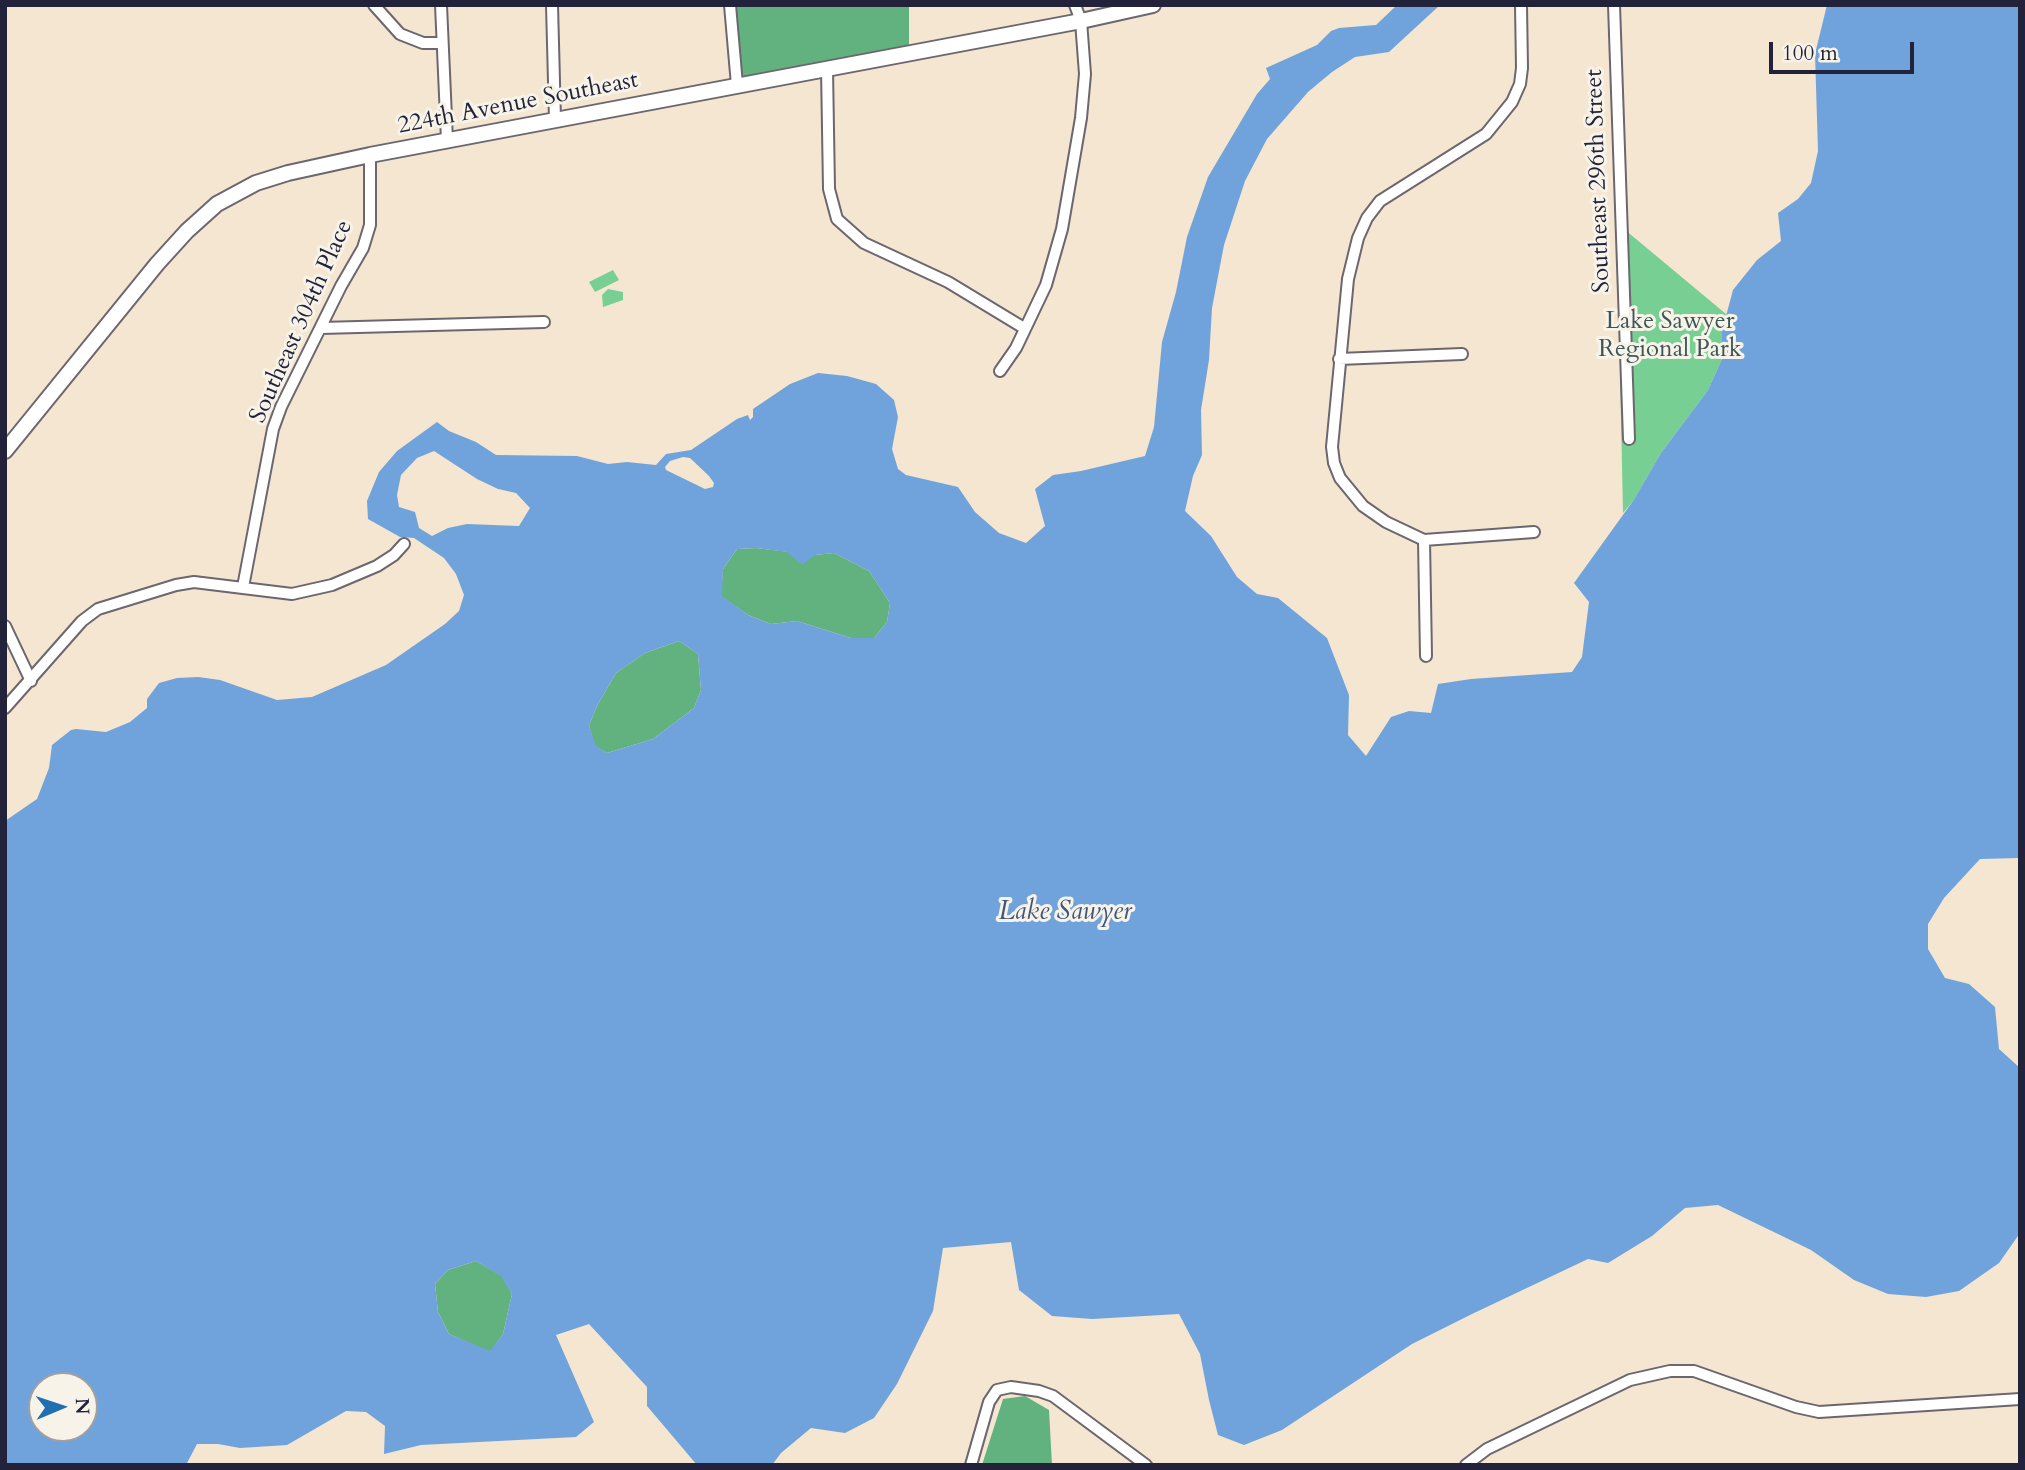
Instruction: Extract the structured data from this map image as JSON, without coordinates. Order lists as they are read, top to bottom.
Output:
{
  "streets": {
    "street": ["224th Avenue Southeast", "Southeast 296th Street", "Southeast 304th Place"]
  },
  "crossings": [
    ["224th Avenue Southeast", "Southeast 304th Place"]
  ],
  "water": ["Lake Sawyer"],
  "parks": ["Lake Sawyer Regional Park"],
  "scale_bar": "100 m",
  "north": "right"
}
